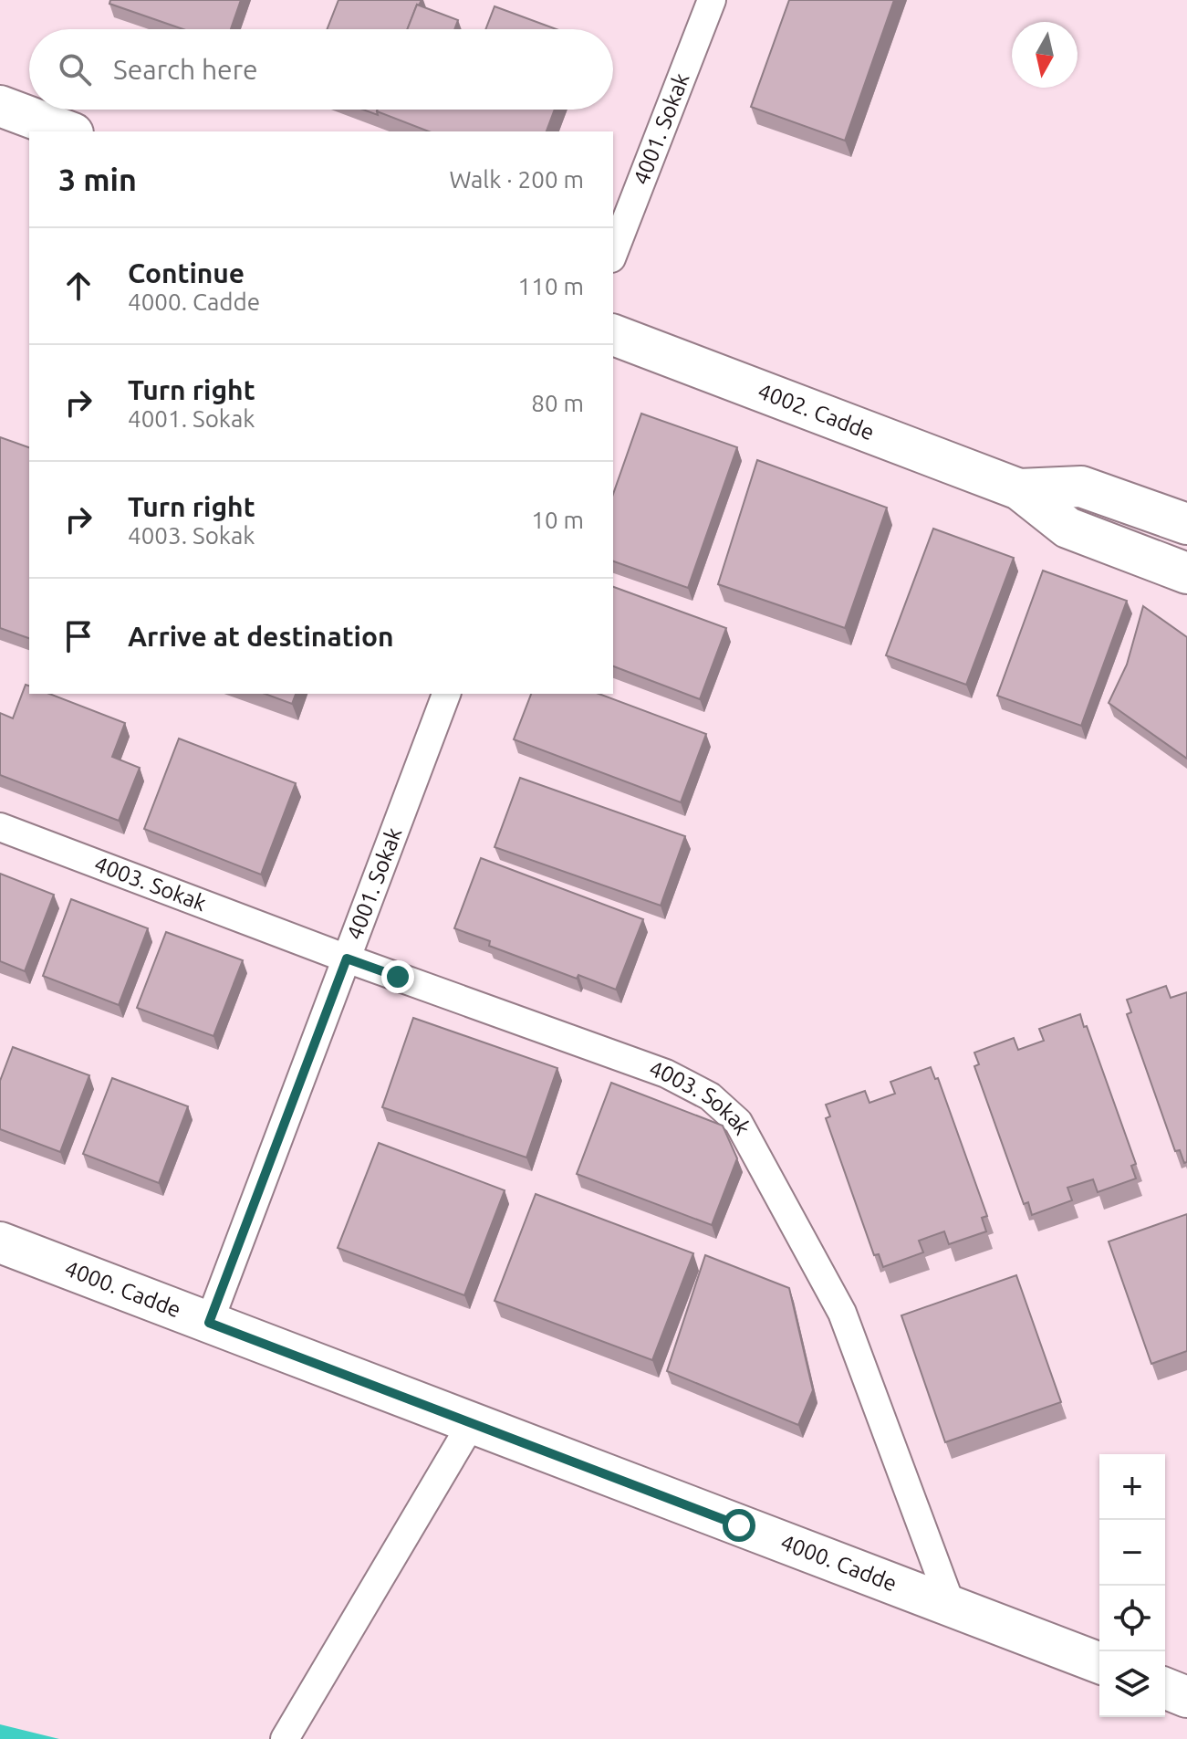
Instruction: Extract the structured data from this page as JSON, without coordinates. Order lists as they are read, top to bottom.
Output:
{
  "streets": {
    "street": [
      "4001. Sokak",
      "4002. Cadde",
      "4003. Sokak",
      "4000. Cadde"
    ]
  },
  "crossings": [
    ["4001. Sokak", "4003. Sokak"],
    ["4001. Sokak", "4000. Cadde"],
    ["4003. Sokak", "4000. Cadde"]
  ],
  "north": "bottom",
  "page": {
    "search": "Search here",
    "heading": ["3 min", "Walk · 200 m"],
    "list": [
      ["Continue", "4000. Cadde", "110 m"],
      ["Turn right", "4001. Sokak", "80 m"],
      ["Turn right", "4003. Sokak", "10 m"],
      "Arrive at destination"
    ],
    "map_buttons": ["+", "−"]
  }
}
